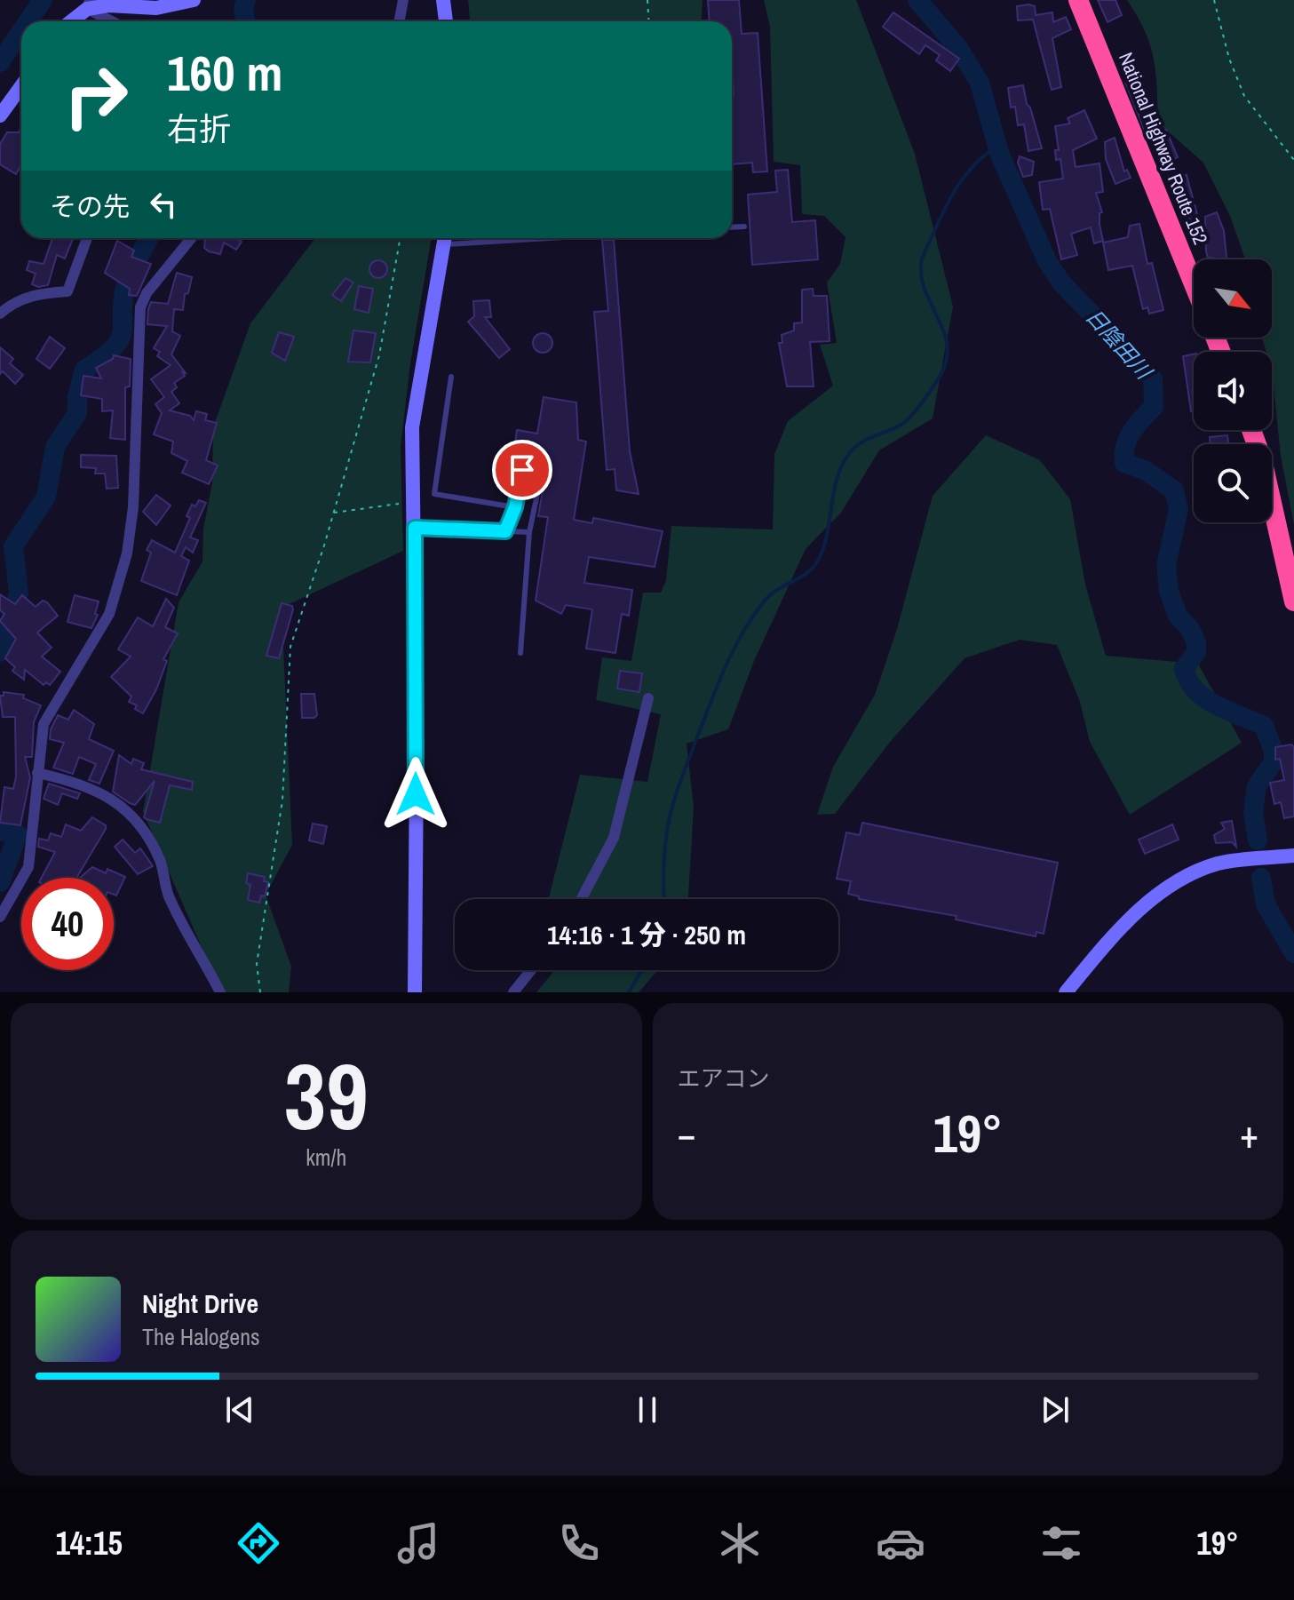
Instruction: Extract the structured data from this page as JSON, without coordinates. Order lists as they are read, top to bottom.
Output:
{
  "streets": {
    "highway": ["National Highway Route 152"]
  },
  "water": ["日陰田川"],
  "north": "bottom right",
  "page": {
    "turn": ["160 m", "右折"],
    "then": "その先",
    "limit": "40",
    "trip": "14:16 · 1 分 · 250 m",
    "tile": [
      ["39", "km/h"],
      "エアコン"
    ],
    "heat": ["−", "19°", "+"],
    "song": ["Night Drive", "The Halogens"],
    "tabs": ["14:15", "19°"]
  }
}
